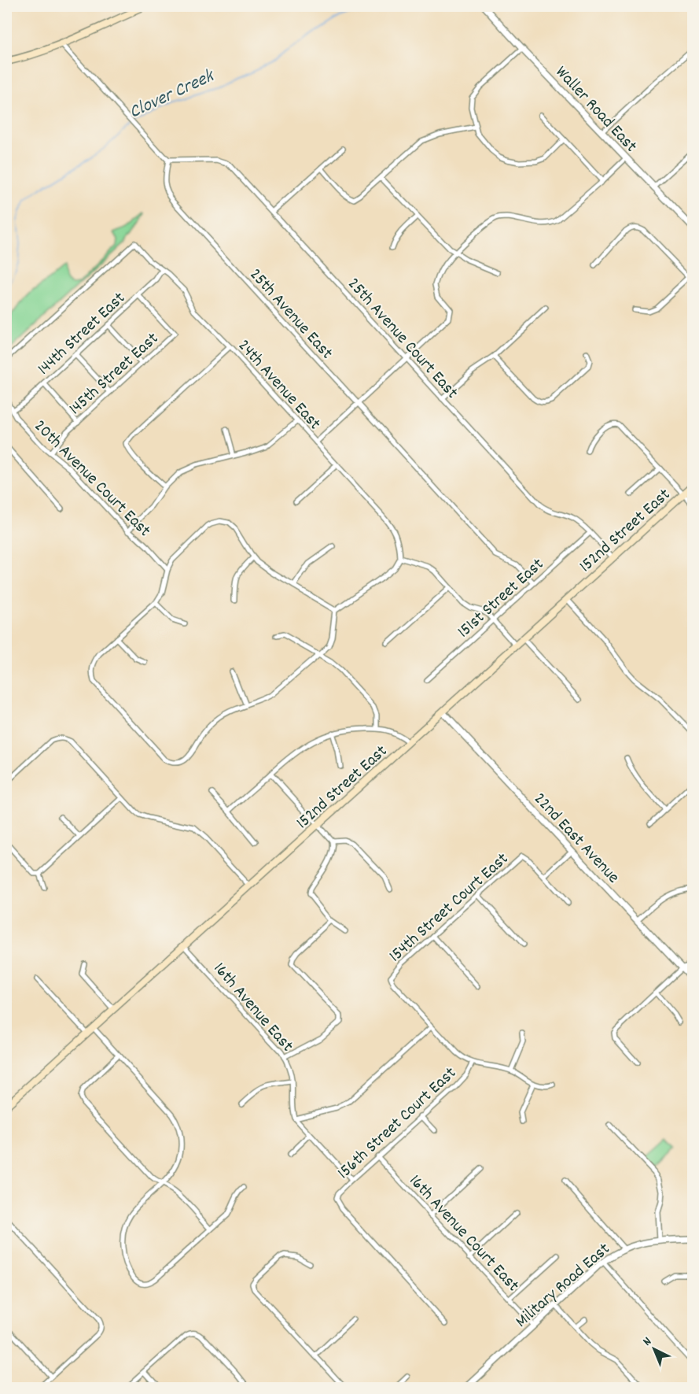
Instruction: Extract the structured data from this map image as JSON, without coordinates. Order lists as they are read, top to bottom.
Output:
{
  "streets": {
    "main road": ["152nd Street East"],
    "street": [
      "Waller Road East",
      "25th Avenue East",
      "144th Street East",
      "25th Avenue Court East",
      "145th Street East",
      "24th Avenue East",
      "20th Avenue Court East",
      "151st Street East",
      "22nd East Avenue",
      "154th Street Court East",
      "16th Avenue East",
      "156th Street Court East",
      "16th Avenue Court East",
      "Military Road East"
    ]
  },
  "crossings": [
    ["25th Avenue East", "25th Avenue Court East"],
    ["25th Avenue East", "151st Street East"],
    ["144th Street East", "145th Street East"],
    ["144th Street East", "24th Avenue East"],
    ["144th Street East", "20th Avenue Court East"],
    ["25th Avenue Court East", "152nd Street East"],
    ["25th Avenue Court East", "151st Street East"],
    ["145th Street East", "20th Avenue Court East"],
    ["152nd Street East", "22nd East Avenue"],
    ["152nd Street East", "16th Avenue East"],
    ["156th Street Court East", "16th Avenue Court East"],
    ["16th Avenue Court East", "Military Road East"]
  ],
  "water": ["Clover Creek"],
  "north": "top left"
}
